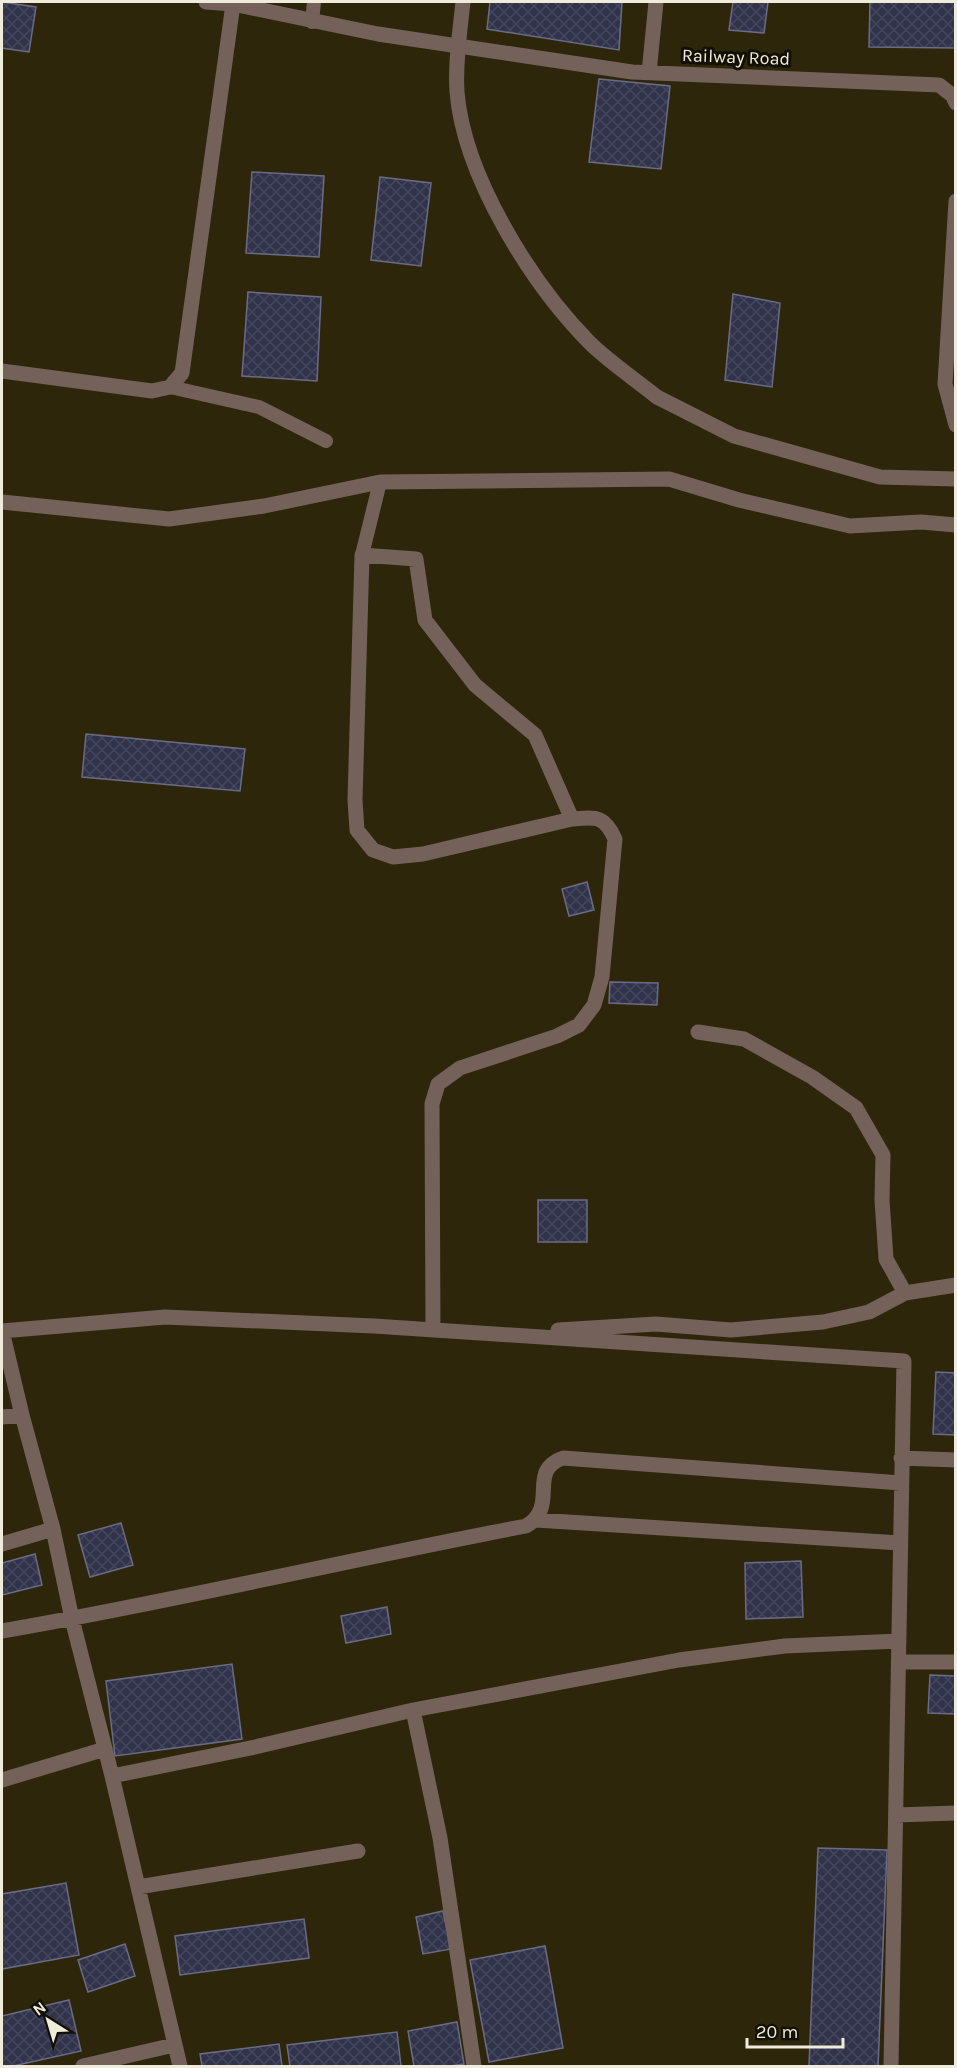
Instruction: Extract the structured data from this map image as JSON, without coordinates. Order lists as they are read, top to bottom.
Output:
{
  "streets": {
    "street": ["Railway Road"]
  },
  "scale_bar": "20 m",
  "north": "top left"
}
